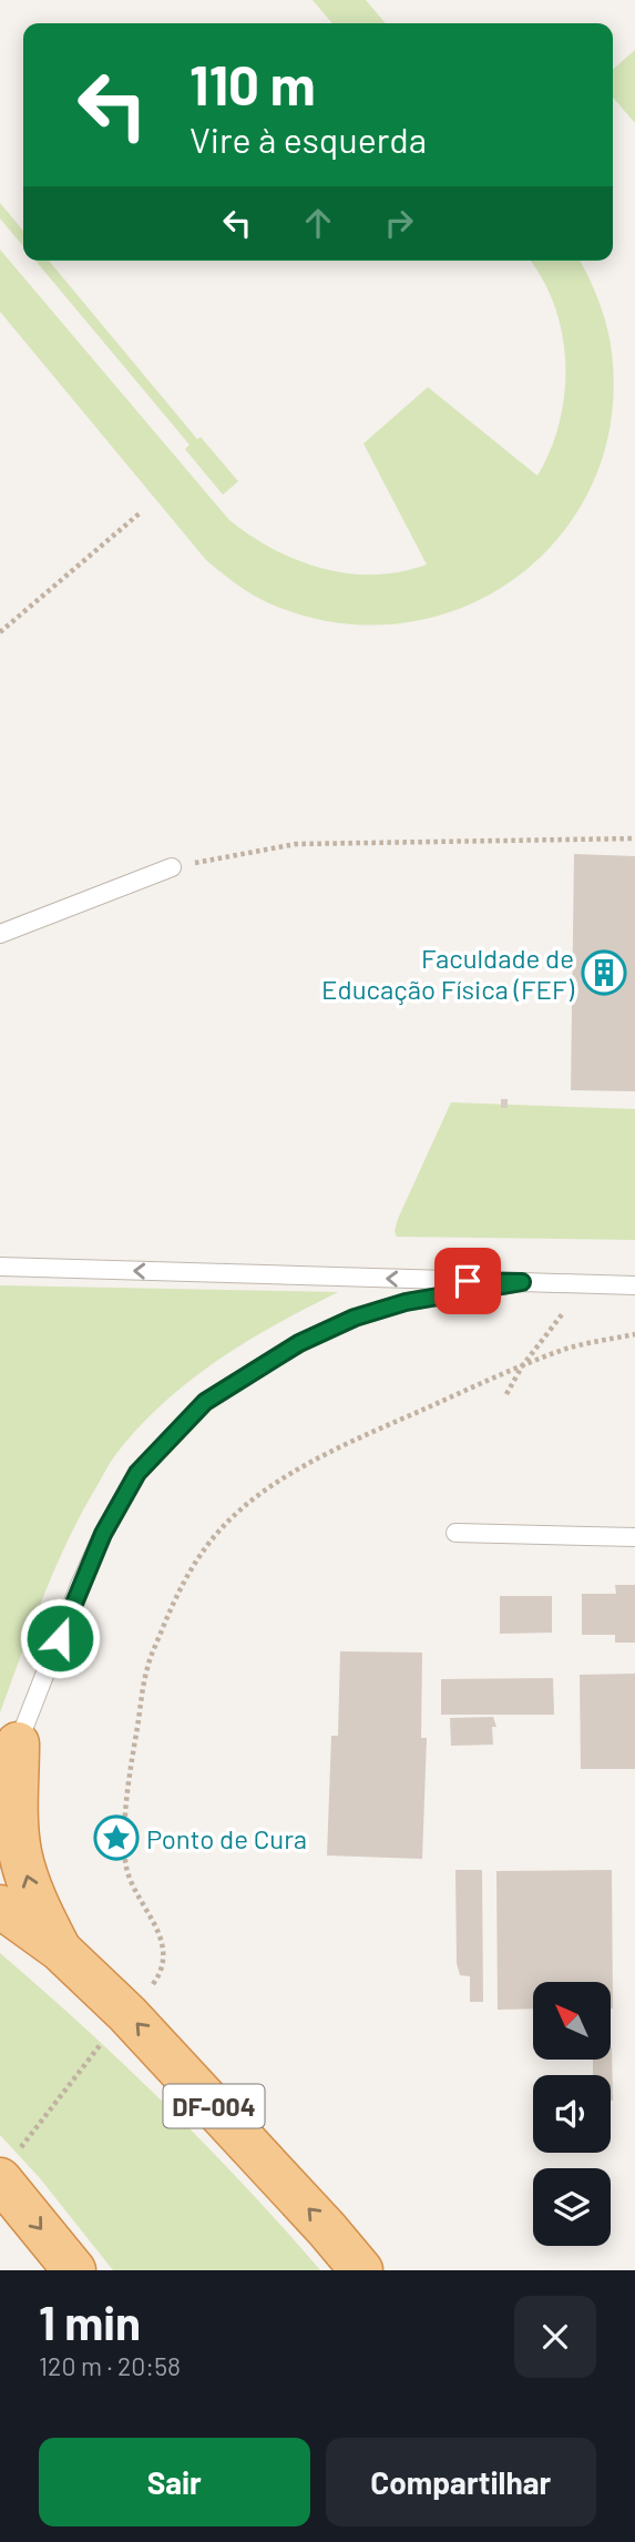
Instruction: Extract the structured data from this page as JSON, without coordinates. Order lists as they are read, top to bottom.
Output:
{
  "streets": {
    "highway": ["DF-004"]
  },
  "places": {
    "building": ["Faculdade de Educação Física (FEF)"],
    "place": ["Ponto de Cura"]
  },
  "north": "top left",
  "page": {
    "turn": ["110 m", "Vire à esquerda"],
    "heading": ["1 min", "120 m · 20:58"],
    "buttons": ["Sair", "Compartilhar"]
  }
}
